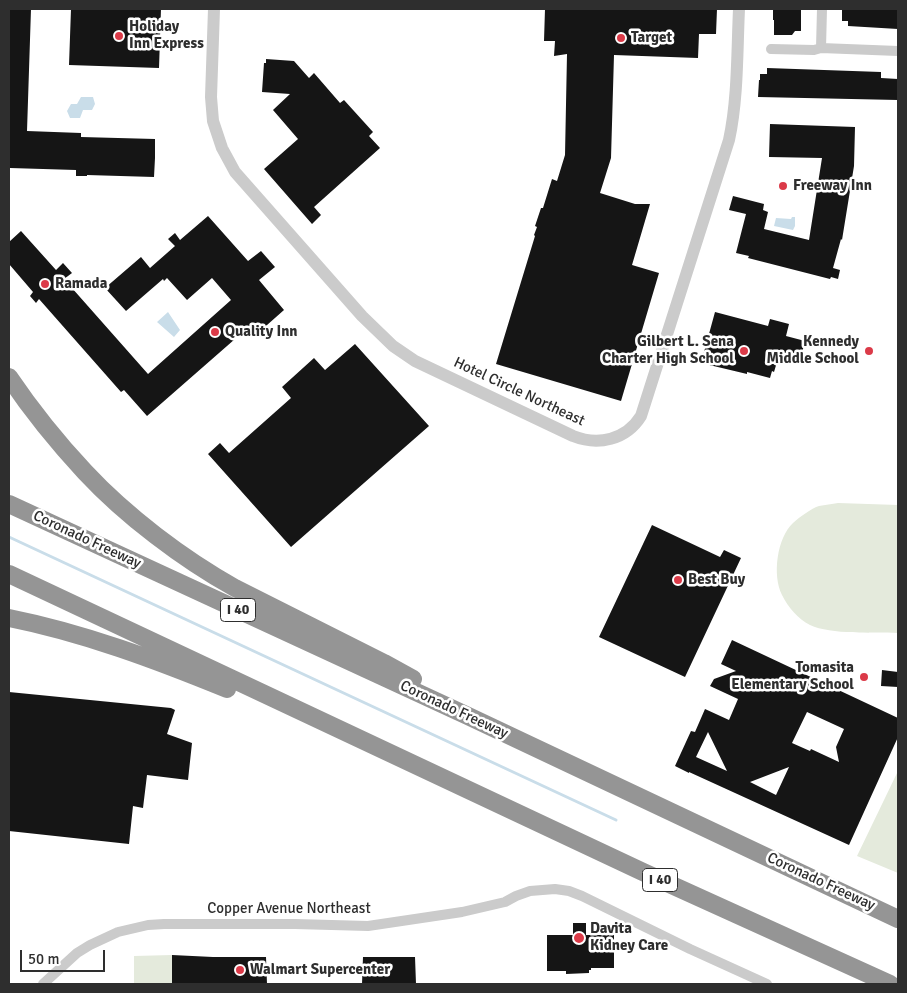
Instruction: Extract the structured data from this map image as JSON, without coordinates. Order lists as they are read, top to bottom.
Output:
{
  "streets": {
    "highway": ["Coronado Freeway", "I 40"],
    "street": ["Hotel Circle Northeast", "Copper Avenue Northeast"]
  },
  "places": [
    "Holiday Inn Express",
    "Target",
    "Freeway Inn",
    "Ramada",
    "Quality Inn",
    "Gilbert L. Sena Charter High School",
    "Kennedy Middle School",
    "Best Buy",
    "Tomasita Elementary School",
    "Davita Kidney Care",
    "Walmart Supercenter"
  ],
  "scale_bar": "50 m"
}
